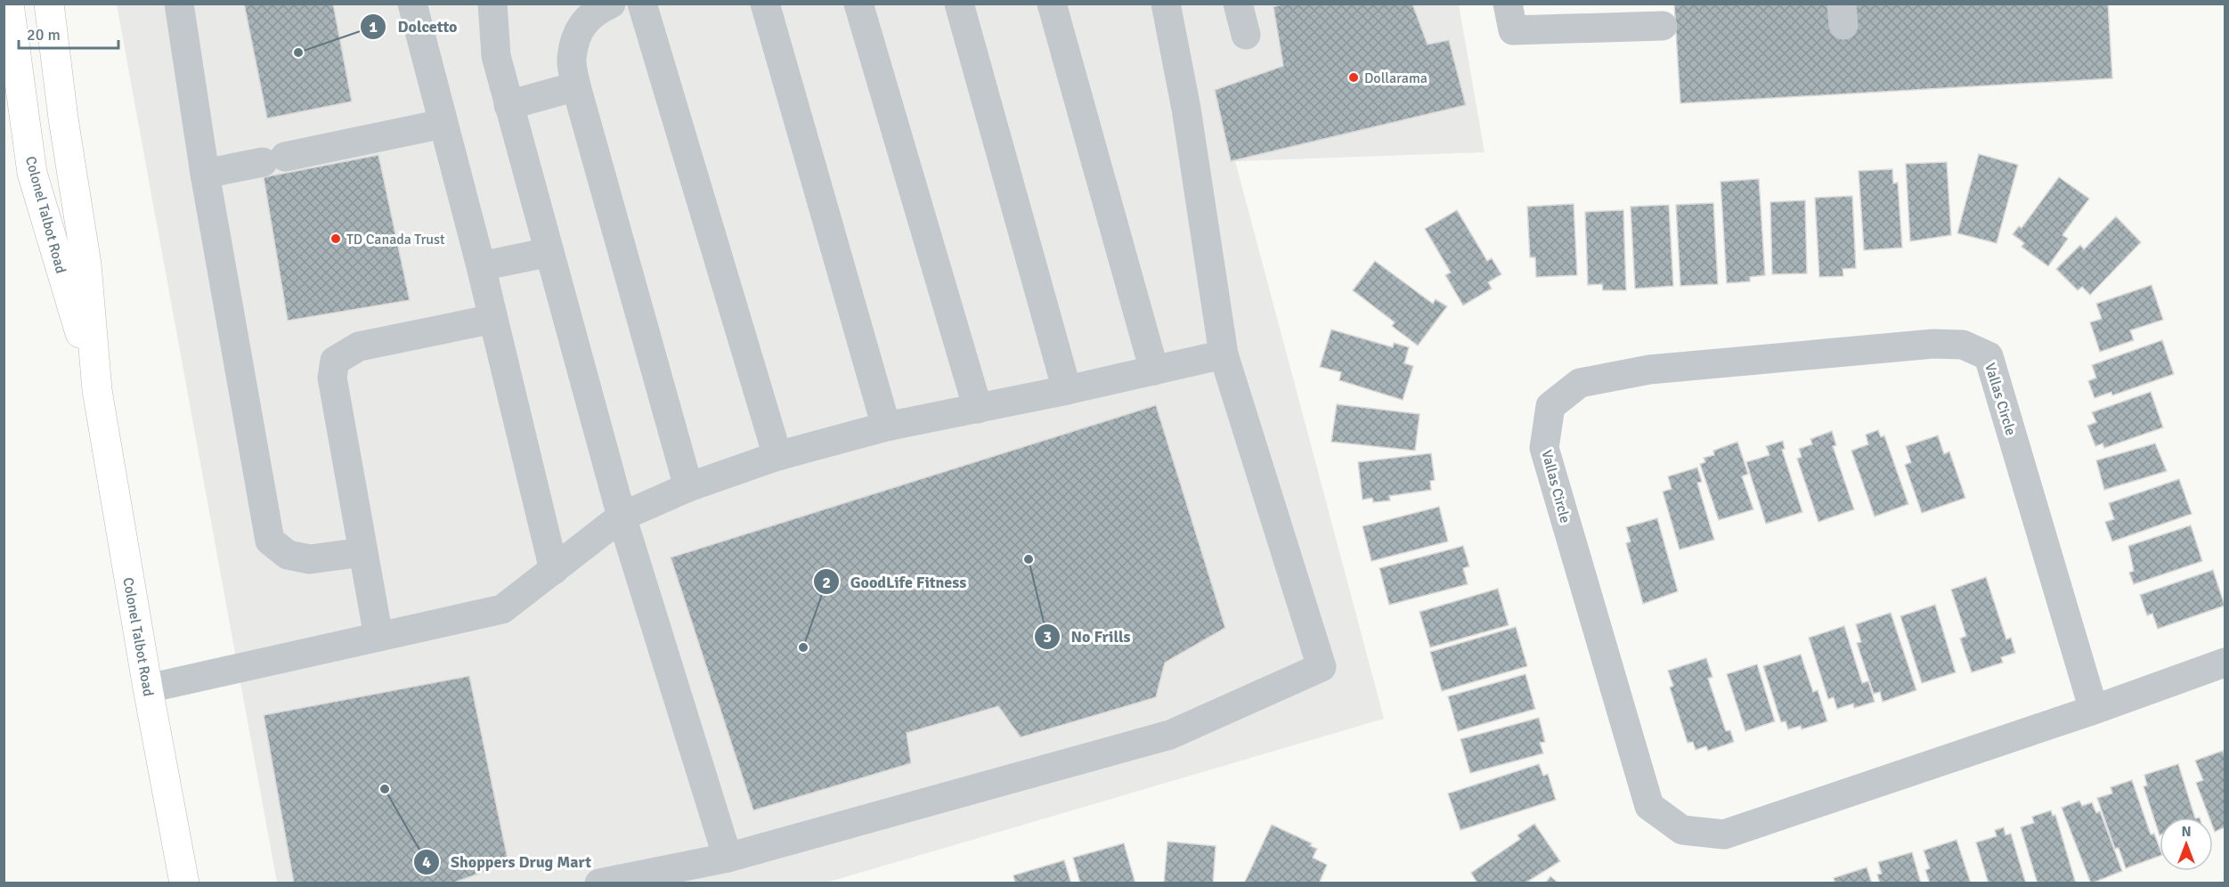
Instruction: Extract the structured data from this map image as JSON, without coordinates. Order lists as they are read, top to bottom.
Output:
{
  "streets": {
    "main road": ["Colonel Talbot Road"],
    "street": ["Vallas Circle"]
  },
  "places": [
    "Dolcetto",
    "Dollarama",
    "TD Canada Trust",
    "No Frills",
    "GoodLife Fitness",
    "Shoppers Drug Mart"
  ],
  "scale_bar": "20 m",
  "north": "top"
}
